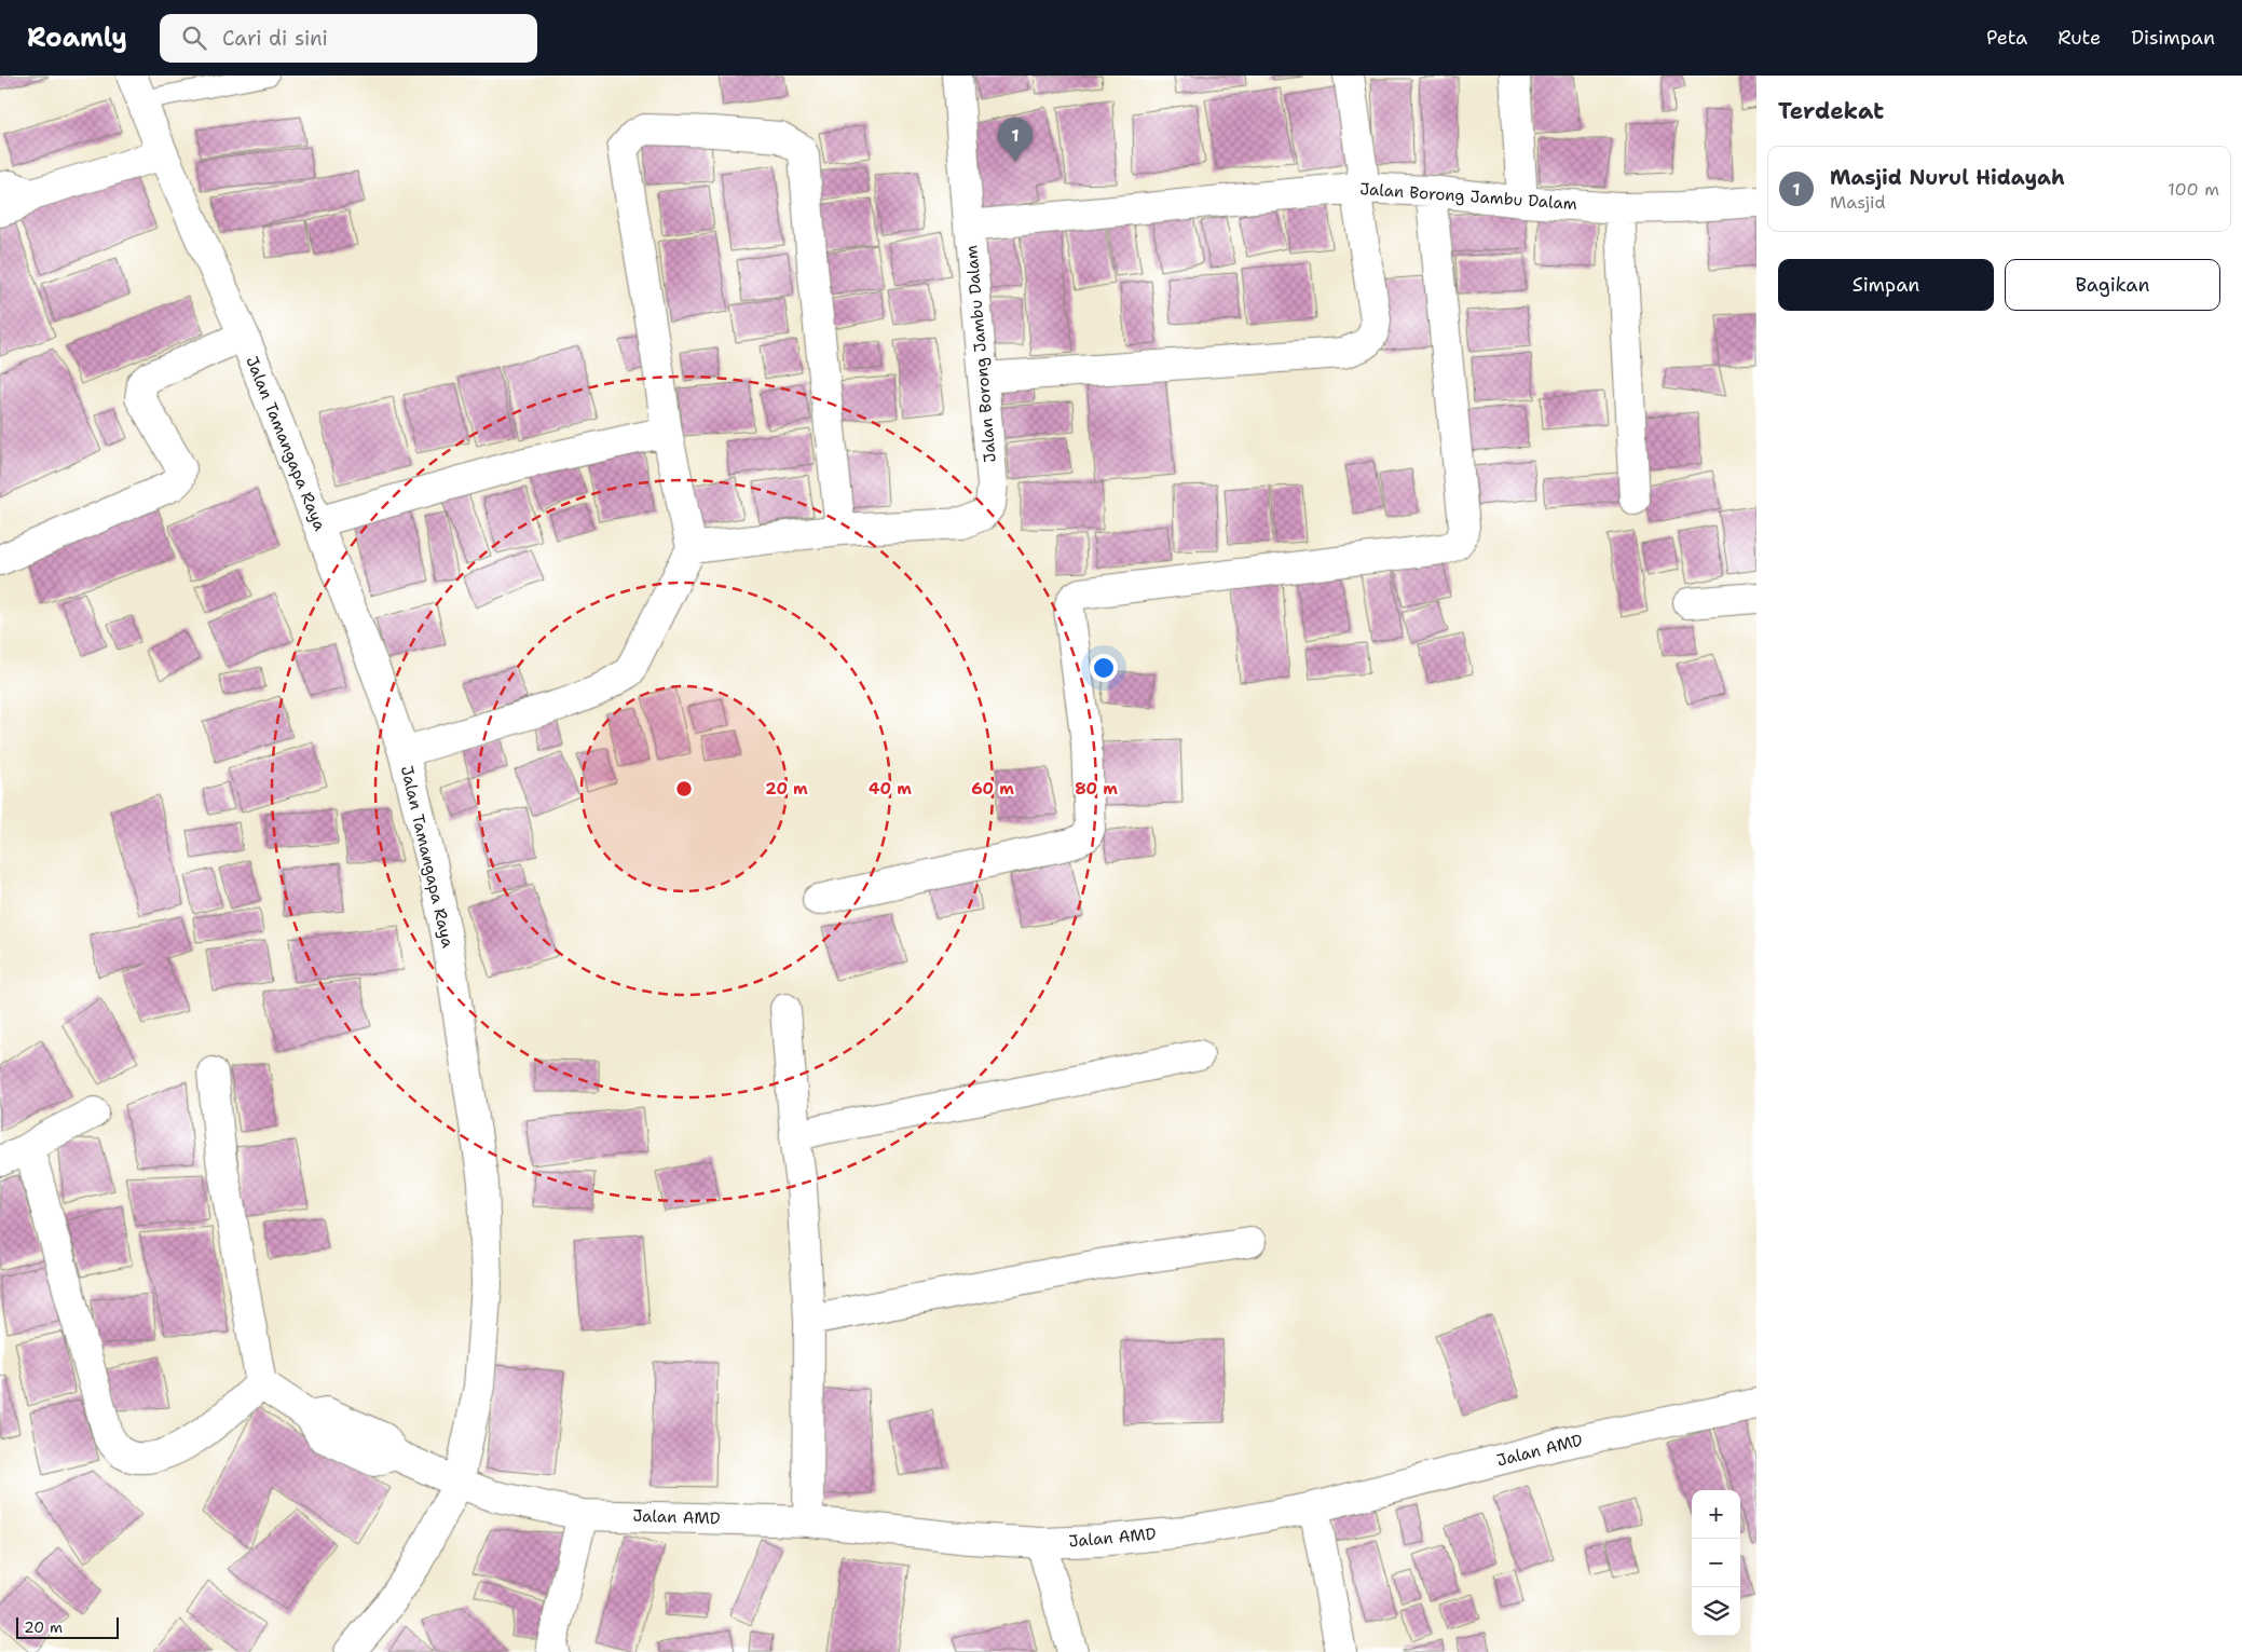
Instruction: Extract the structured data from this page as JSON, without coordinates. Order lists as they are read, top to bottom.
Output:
{
  "streets": {
    "street": ["Jalan Borong Jambu Dalam", "Jalan Tamangapa Raya", "Jalan AMD"]
  },
  "crossings": [
    ["Jalan Tamangapa Raya", "Jalan AMD"]
  ],
  "scale_bar": "20 m",
  "page": {
    "header": "Roamly",
    "search": "Cari di sini",
    "nav": ["Peta", "Rute", "Disimpan"],
    "heading": "Terdekat",
    "pins": "1",
    "list": [
      {
        "mark": "1",
        "name": "Masjid Nurul Hidayah",
        "note": "Masjid",
        "value": "100 m"
      }
    ],
    "buttons": ["Simpan", "Bagikan"],
    "map_buttons": ["+", "−"],
    "scale": "20 m"
  },
  "rings": [
    "20 m",
    "40 m",
    "60 m",
    "80 m"
  ]
}
